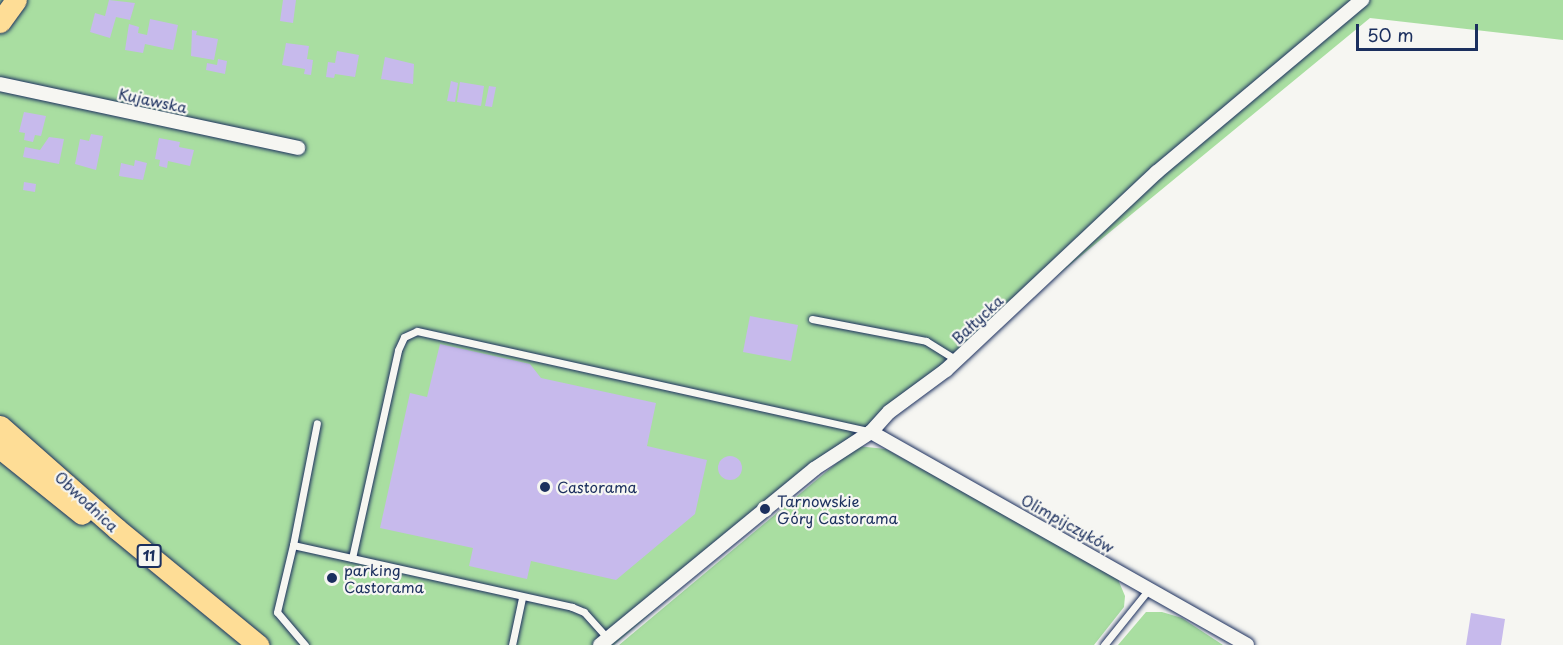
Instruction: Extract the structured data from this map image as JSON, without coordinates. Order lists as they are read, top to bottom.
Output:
{
  "streets": {
    "main road": ["Obwodnica", "11"],
    "street": ["Kujawska", "Bałtycka", "Olimpijczyków"]
  },
  "crossings": [
    ["Bałtycka", "Olimpijczyków"]
  ],
  "places": ["Castorama", "Tarnowskie Góry Castorama", "parking Castorama"],
  "scale_bar": "50 m"
}
